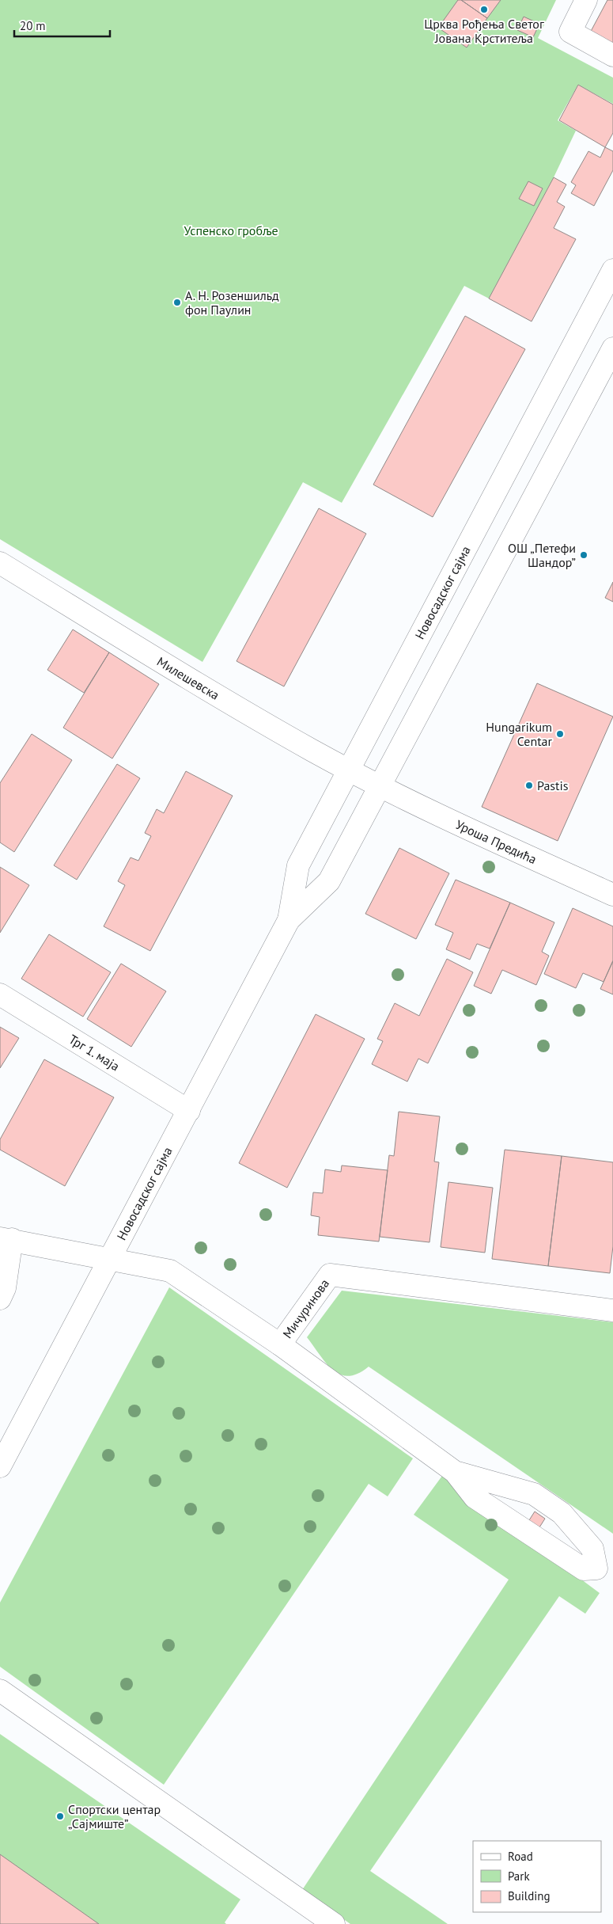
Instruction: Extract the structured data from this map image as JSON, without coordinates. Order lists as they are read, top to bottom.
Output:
{
  "streets": {
    "street": [
      "Новосадског сајма",
      "Милешевска",
      "Уроша Предића",
      "Трг 1. маја",
      "Мичуринова"
    ]
  },
  "crossings": [
    ["Новосадског сајма", "Милешевска"],
    ["Новосадског сајма", "Уроша Предића"],
    ["Новосадског сајма", "Трг 1. маја"],
    ["Новосадског сајма", "Мичуринова"],
    ["Милешевска", "Уроша Предића"]
  ],
  "parks": ["Успенско гробље"],
  "places": [
    "Црква Рођења Светог Јована Крститеља",
    "А. Н. Розеншильд фон Паулин",
    "ОШ „Петефи Шандор”",
    "Hungarikum Centar",
    "Pastis",
    "Спортски центар „Сајмиште”"
  ],
  "legend": ["Road", "Park", "Building"],
  "scale_bar": "20 m"
}
